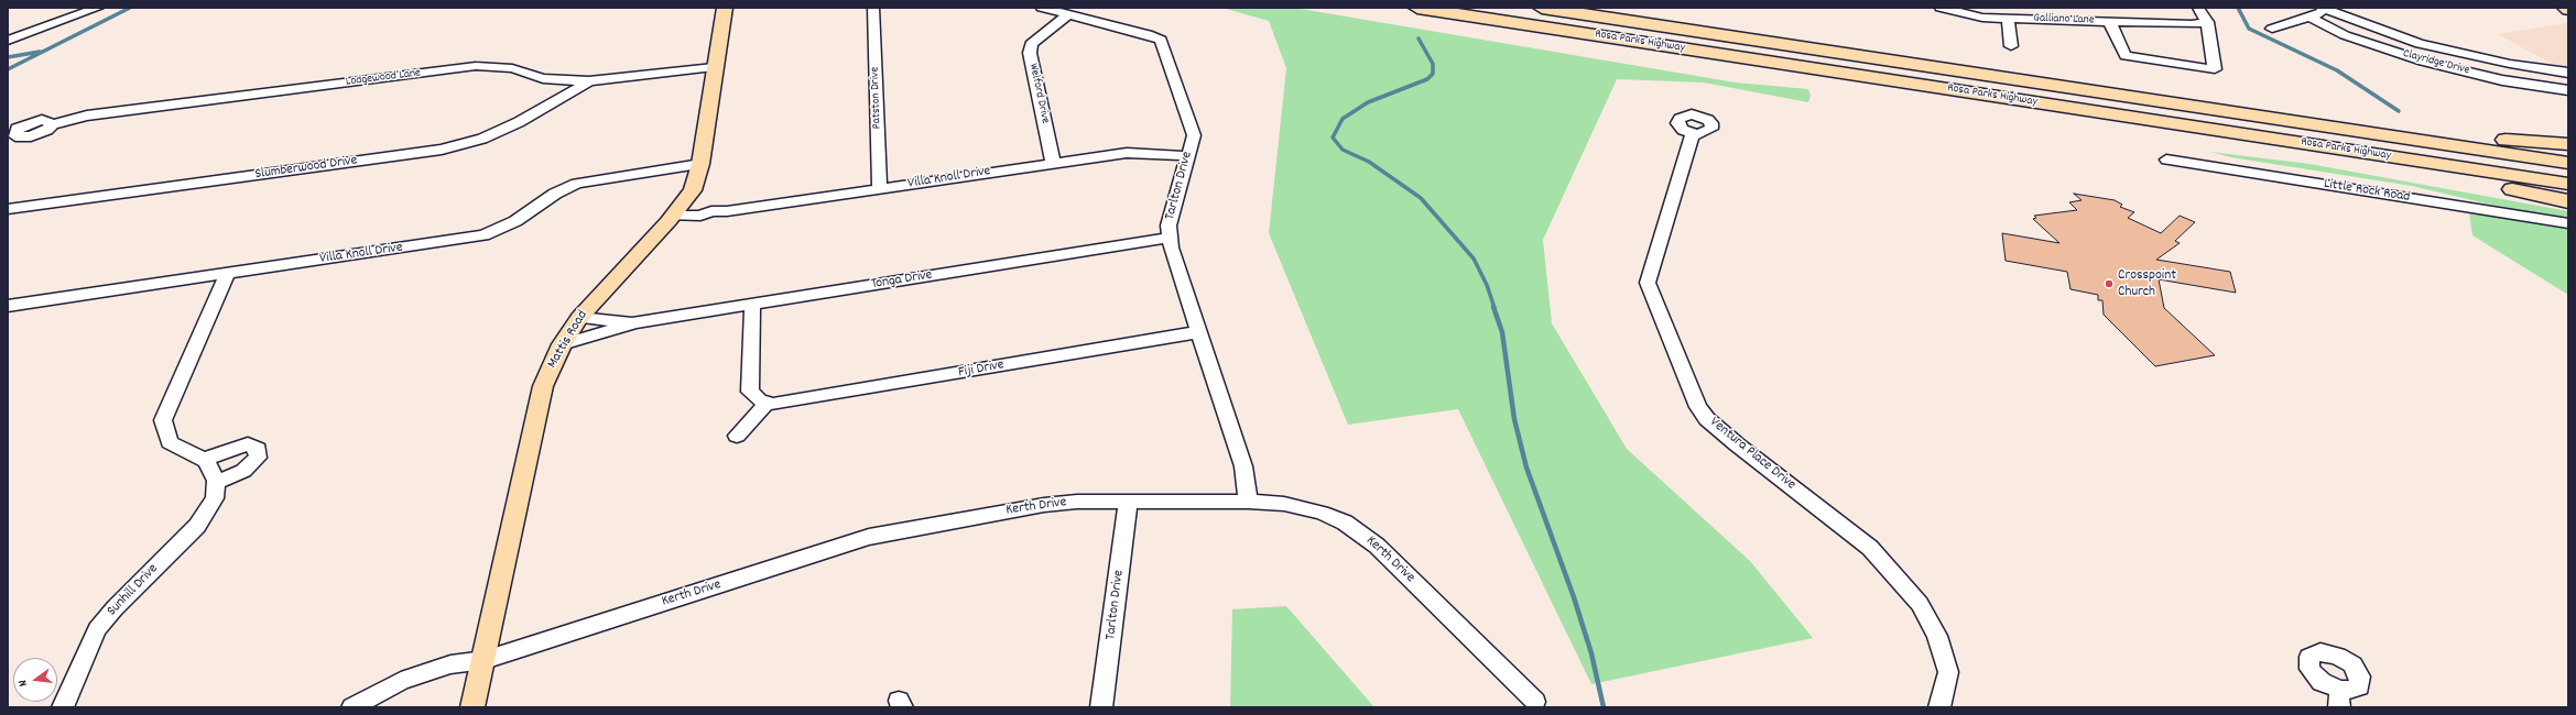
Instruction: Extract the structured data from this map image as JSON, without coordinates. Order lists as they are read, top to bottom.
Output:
{
  "streets": {
    "highway": ["Rosa Parks Highway"],
    "main road": ["Mattis Road"],
    "street": [
      "Galliano Lane",
      "Clayridge Drive",
      "Lodgewood Lane",
      "Welford Drive",
      "Patston Drive",
      "Slumberwood Drive",
      "Villa Knoll Drive",
      "Tarlton Drive",
      "Little Rock Road",
      "Tonga Drive",
      "Fiji Drive",
      "Ventura Place Drive",
      "Kerth Drive",
      "Sunhill Drive"
    ]
  },
  "crossings": [
    ["Lodgewood Lane", "Slumberwood Drive"],
    ["Lodgewood Lane", "Mattis Road"],
    ["Welford Drive", "Villa Knoll Drive"],
    ["Welford Drive", "Tarlton Drive"],
    ["Patston Drive", "Villa Knoll Drive"],
    ["Villa Knoll Drive", "Tarlton Drive"],
    ["Villa Knoll Drive", "Mattis Road"],
    ["Tarlton Drive", "Tonga Drive"],
    ["Tarlton Drive", "Fiji Drive"],
    ["Tarlton Drive", "Kerth Drive"],
    ["Tonga Drive", "Mattis Road"],
    ["Mattis Road", "Kerth Drive"]
  ],
  "places": ["Crosspoint Church"],
  "north": "left"
}
